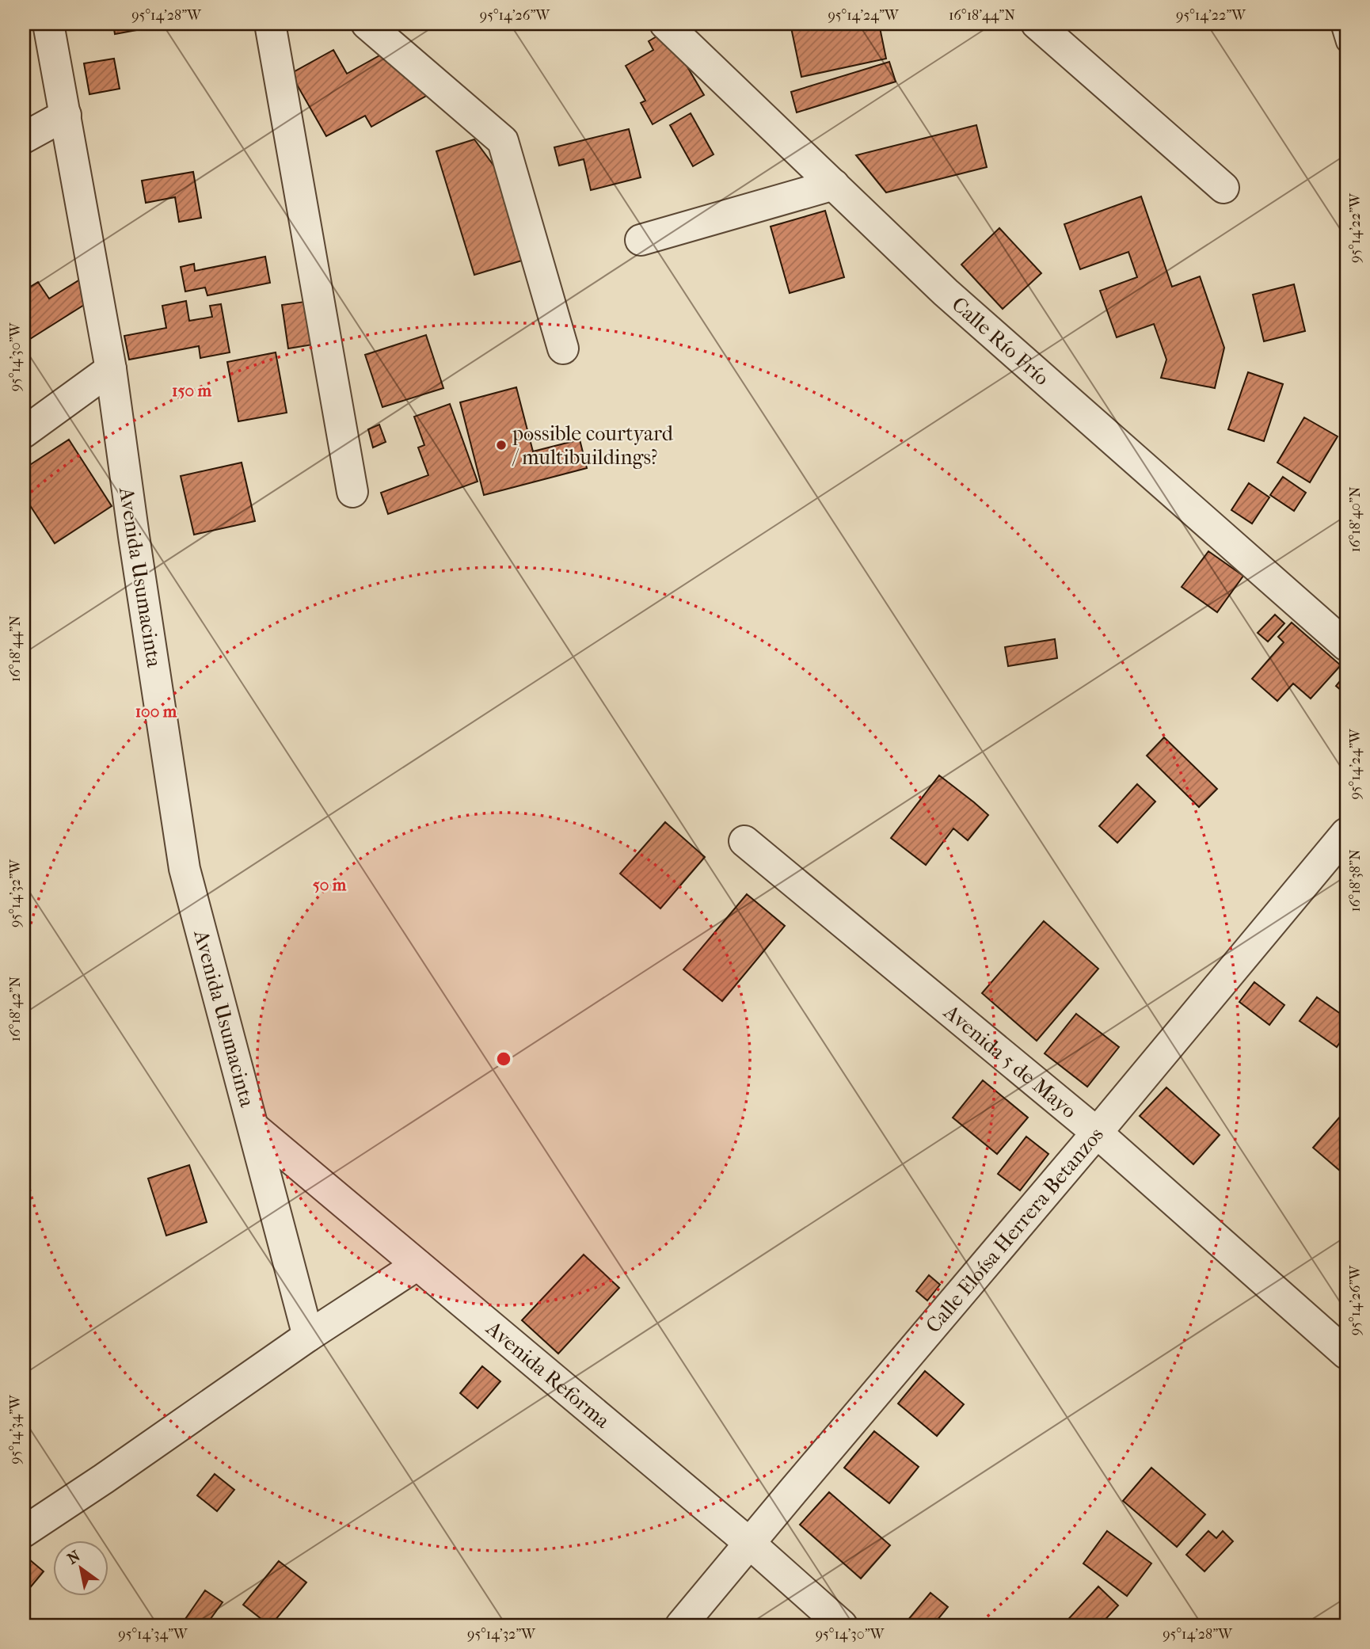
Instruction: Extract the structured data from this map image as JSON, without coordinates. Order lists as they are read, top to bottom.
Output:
{
  "streets": {
    "street": [
      "Calle Río Frío",
      "Avenida Usumacinta",
      "Avenida 5 de Mayo",
      "Calle Eloísa Herrera Betanzos",
      "Avenida Reforma"
    ]
  },
  "crossings": [
    ["Avenida Usumacinta", "Avenida Reforma"],
    ["Avenida 5 de Mayo", "Calle Eloísa Herrera Betanzos"],
    ["Calle Eloísa Herrera Betanzos", "Avenida Reforma"]
  ],
  "places": ["possible courtyard / multibuildings?"],
  "north": "top left",
  "coordinates": [
    "95°14'28\"W",
    "95°14'26\"W",
    "95°14'24\"W",
    "16°18'44\"N",
    "95°14'22\"W",
    "95°14'30\"W",
    "16°18'40\"N",
    "16°18'38\"N",
    "95°14'32\"W",
    "16°18'42\"N",
    "95°14'34\"W"
  ],
  "rings": ["150 m", "100 m", "50 m"]
}
